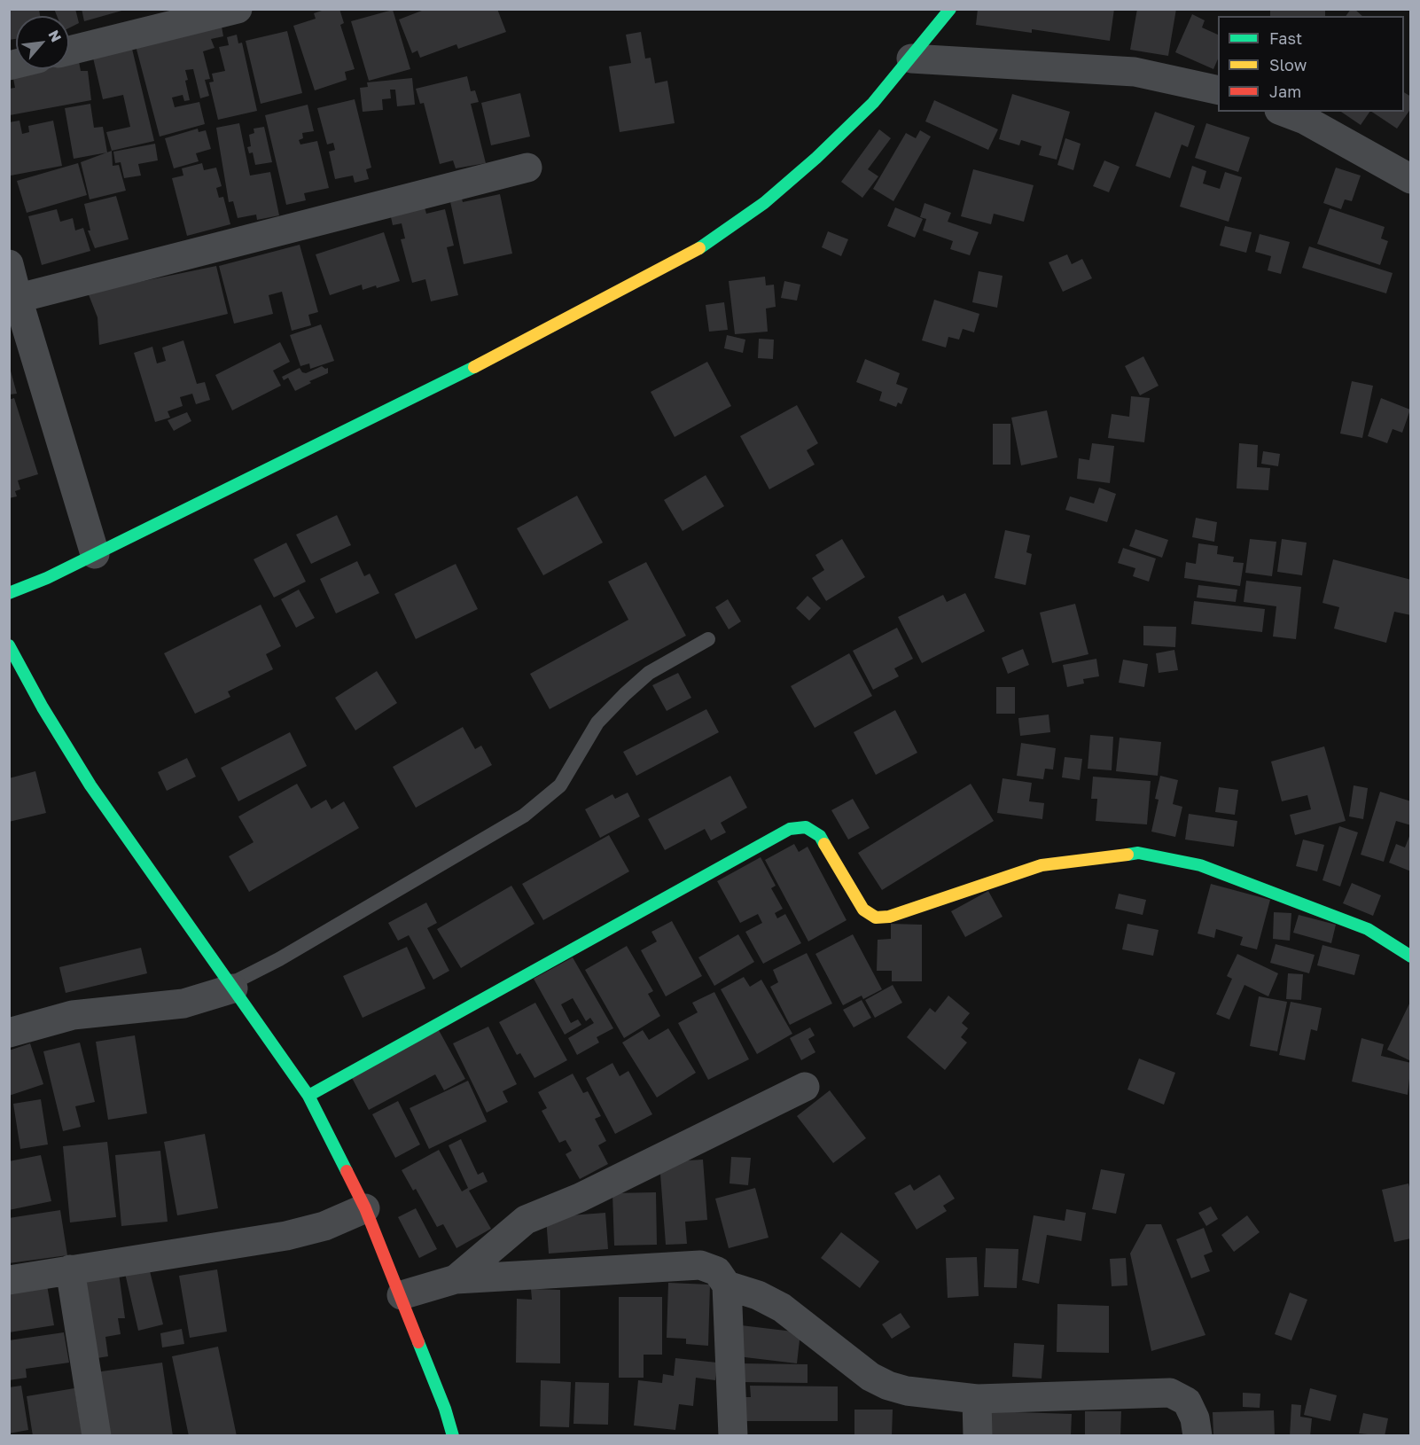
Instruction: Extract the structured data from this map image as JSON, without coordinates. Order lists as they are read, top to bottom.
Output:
{
  "legend": ["Fast", "Slow", "Jam"],
  "north": "top right"
}
